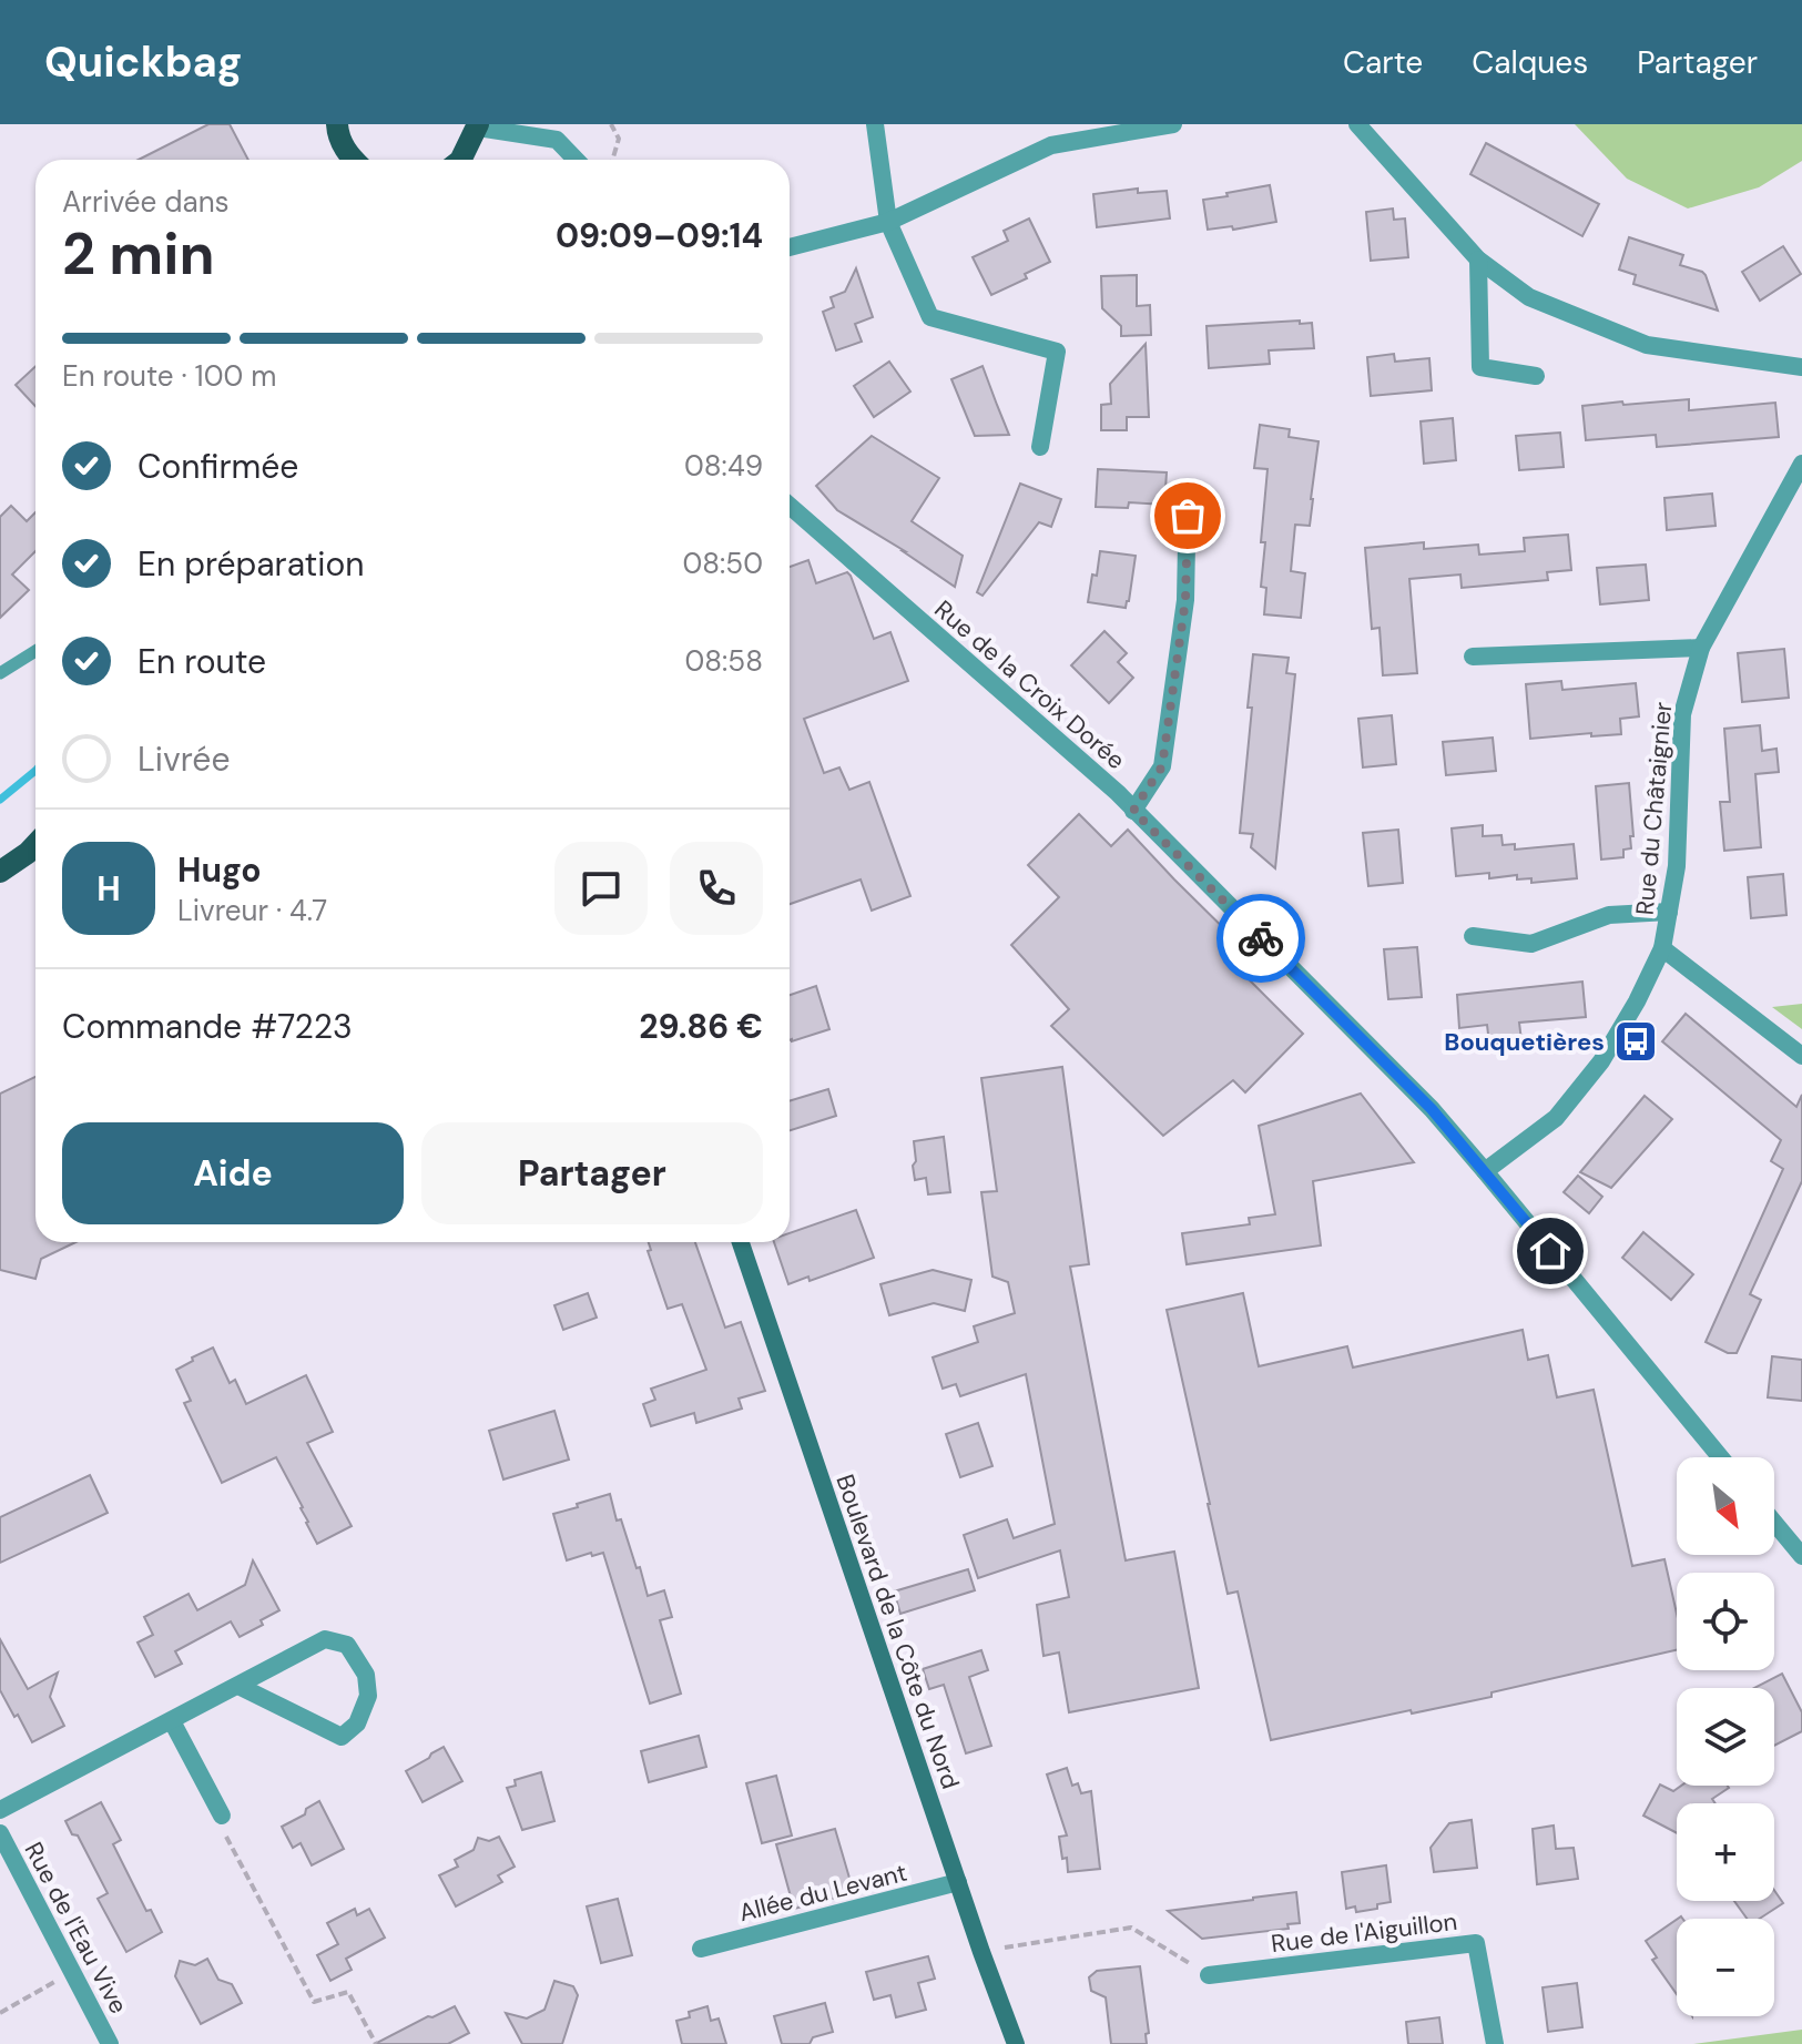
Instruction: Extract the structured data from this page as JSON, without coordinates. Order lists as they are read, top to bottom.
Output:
{
  "streets": {
    "main road": ["Boulevard de la Côte du Nord"],
    "street": [
      "Rue de la Croix Dorée",
      "Rue du Châtaignier",
      "Allée du Levant",
      "Rue de l'Eau Vive",
      "Rue de l'Aiguillon"
    ]
  },
  "crossings": [
    ["Rue de la Croix Dorée", "Rue du Châtaignier"],
    ["Boulevard de la Côte du Nord", "Allée du Levant"]
  ],
  "places": {
    "bus stop": ["Bouquetières"]
  },
  "north": "bottom right",
  "page": {
    "header": "Quickbag",
    "nav": ["Carte", "Calques", "Partager"],
    "heading": ["2 min", "Arrivée dans", "09:09–09:14"],
    "panel": [
      "Hugo",
      "Livreur · 4.7",
      "Commande #7223",
      "29.86 €"
    ],
    "bar": "En route · 100 m",
    "list": [
      ["Confirmée", "08:49"],
      ["En préparation", "08:50"],
      ["En route", "08:58"],
      "Livrée"
    ],
    "round": "H",
    "buttons": ["Aide", "Partager"],
    "map_buttons": ["+", "−"]
  }
}
